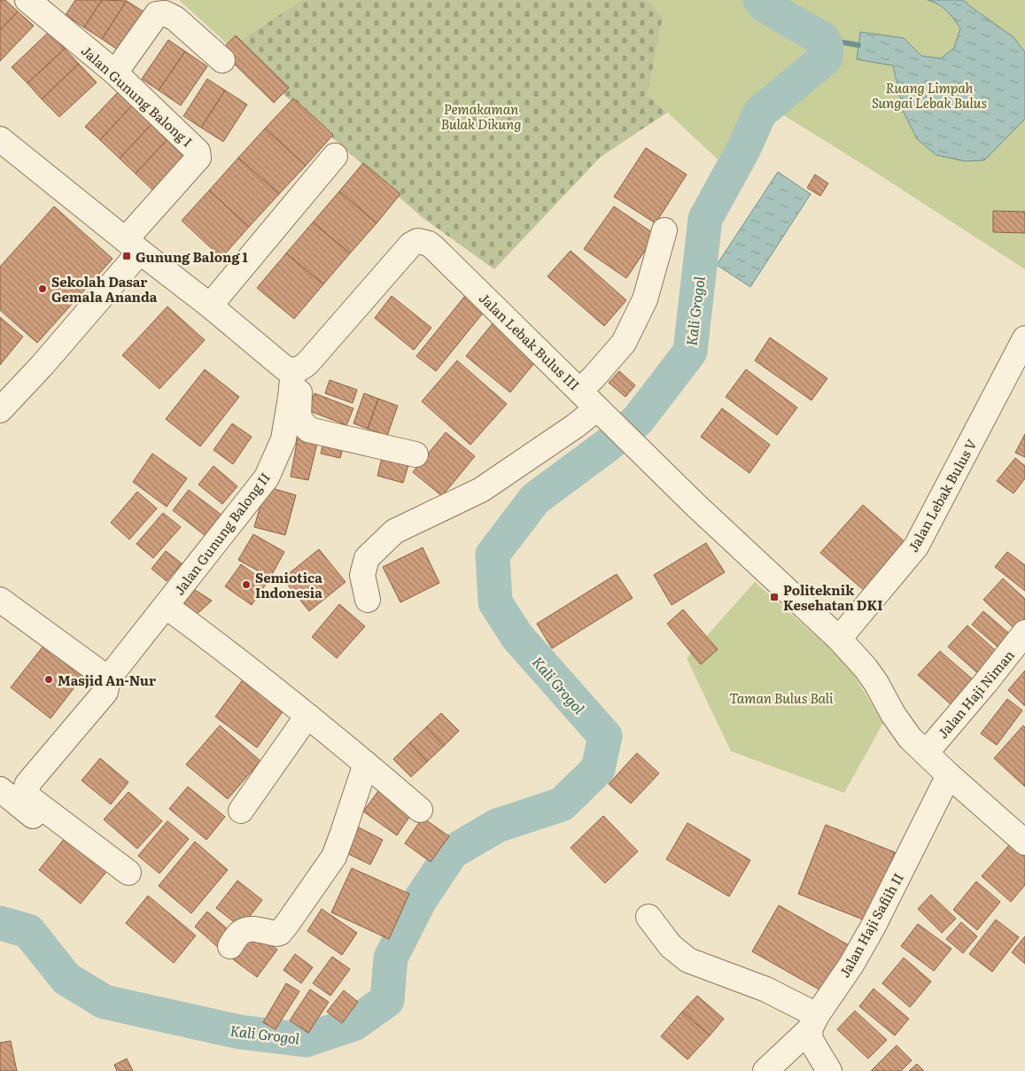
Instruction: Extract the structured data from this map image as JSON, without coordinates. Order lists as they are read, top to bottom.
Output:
{
  "streets": {
    "street": [
      "Jalan Gunung Balong I",
      "Jalan Lebak Bulus III",
      "Jalan Lebak Bulus V",
      "Jalan Gunung Balong II",
      "Jalan Haji Niman",
      "Jalan Haji Safiih II"
    ]
  },
  "crossings": [
    ["Jalan Lebak Bulus III", "Jalan Lebak Bulus V"],
    ["Jalan Lebak Bulus III", "Jalan Gunung Balong II"],
    ["Jalan Lebak Bulus III", "Jalan Haji Niman"],
    ["Jalan Lebak Bulus III", "Jalan Haji Safiih II"]
  ],
  "water": ["Kali Grogol"],
  "parks": ["Ruang Limpah Sungai Lebak Bulus", "Pemakaman Bulak Dikung", "Taman Bulus Bali"],
  "places": {
    "transit": ["Gunung Balong 1", "Politeknik Kesehatan DKI"],
    "other": ["Sekolah Dasar Gemala Ananda", "Semiotica Indonesia", "Masjid An-Nur"]
  }
}
